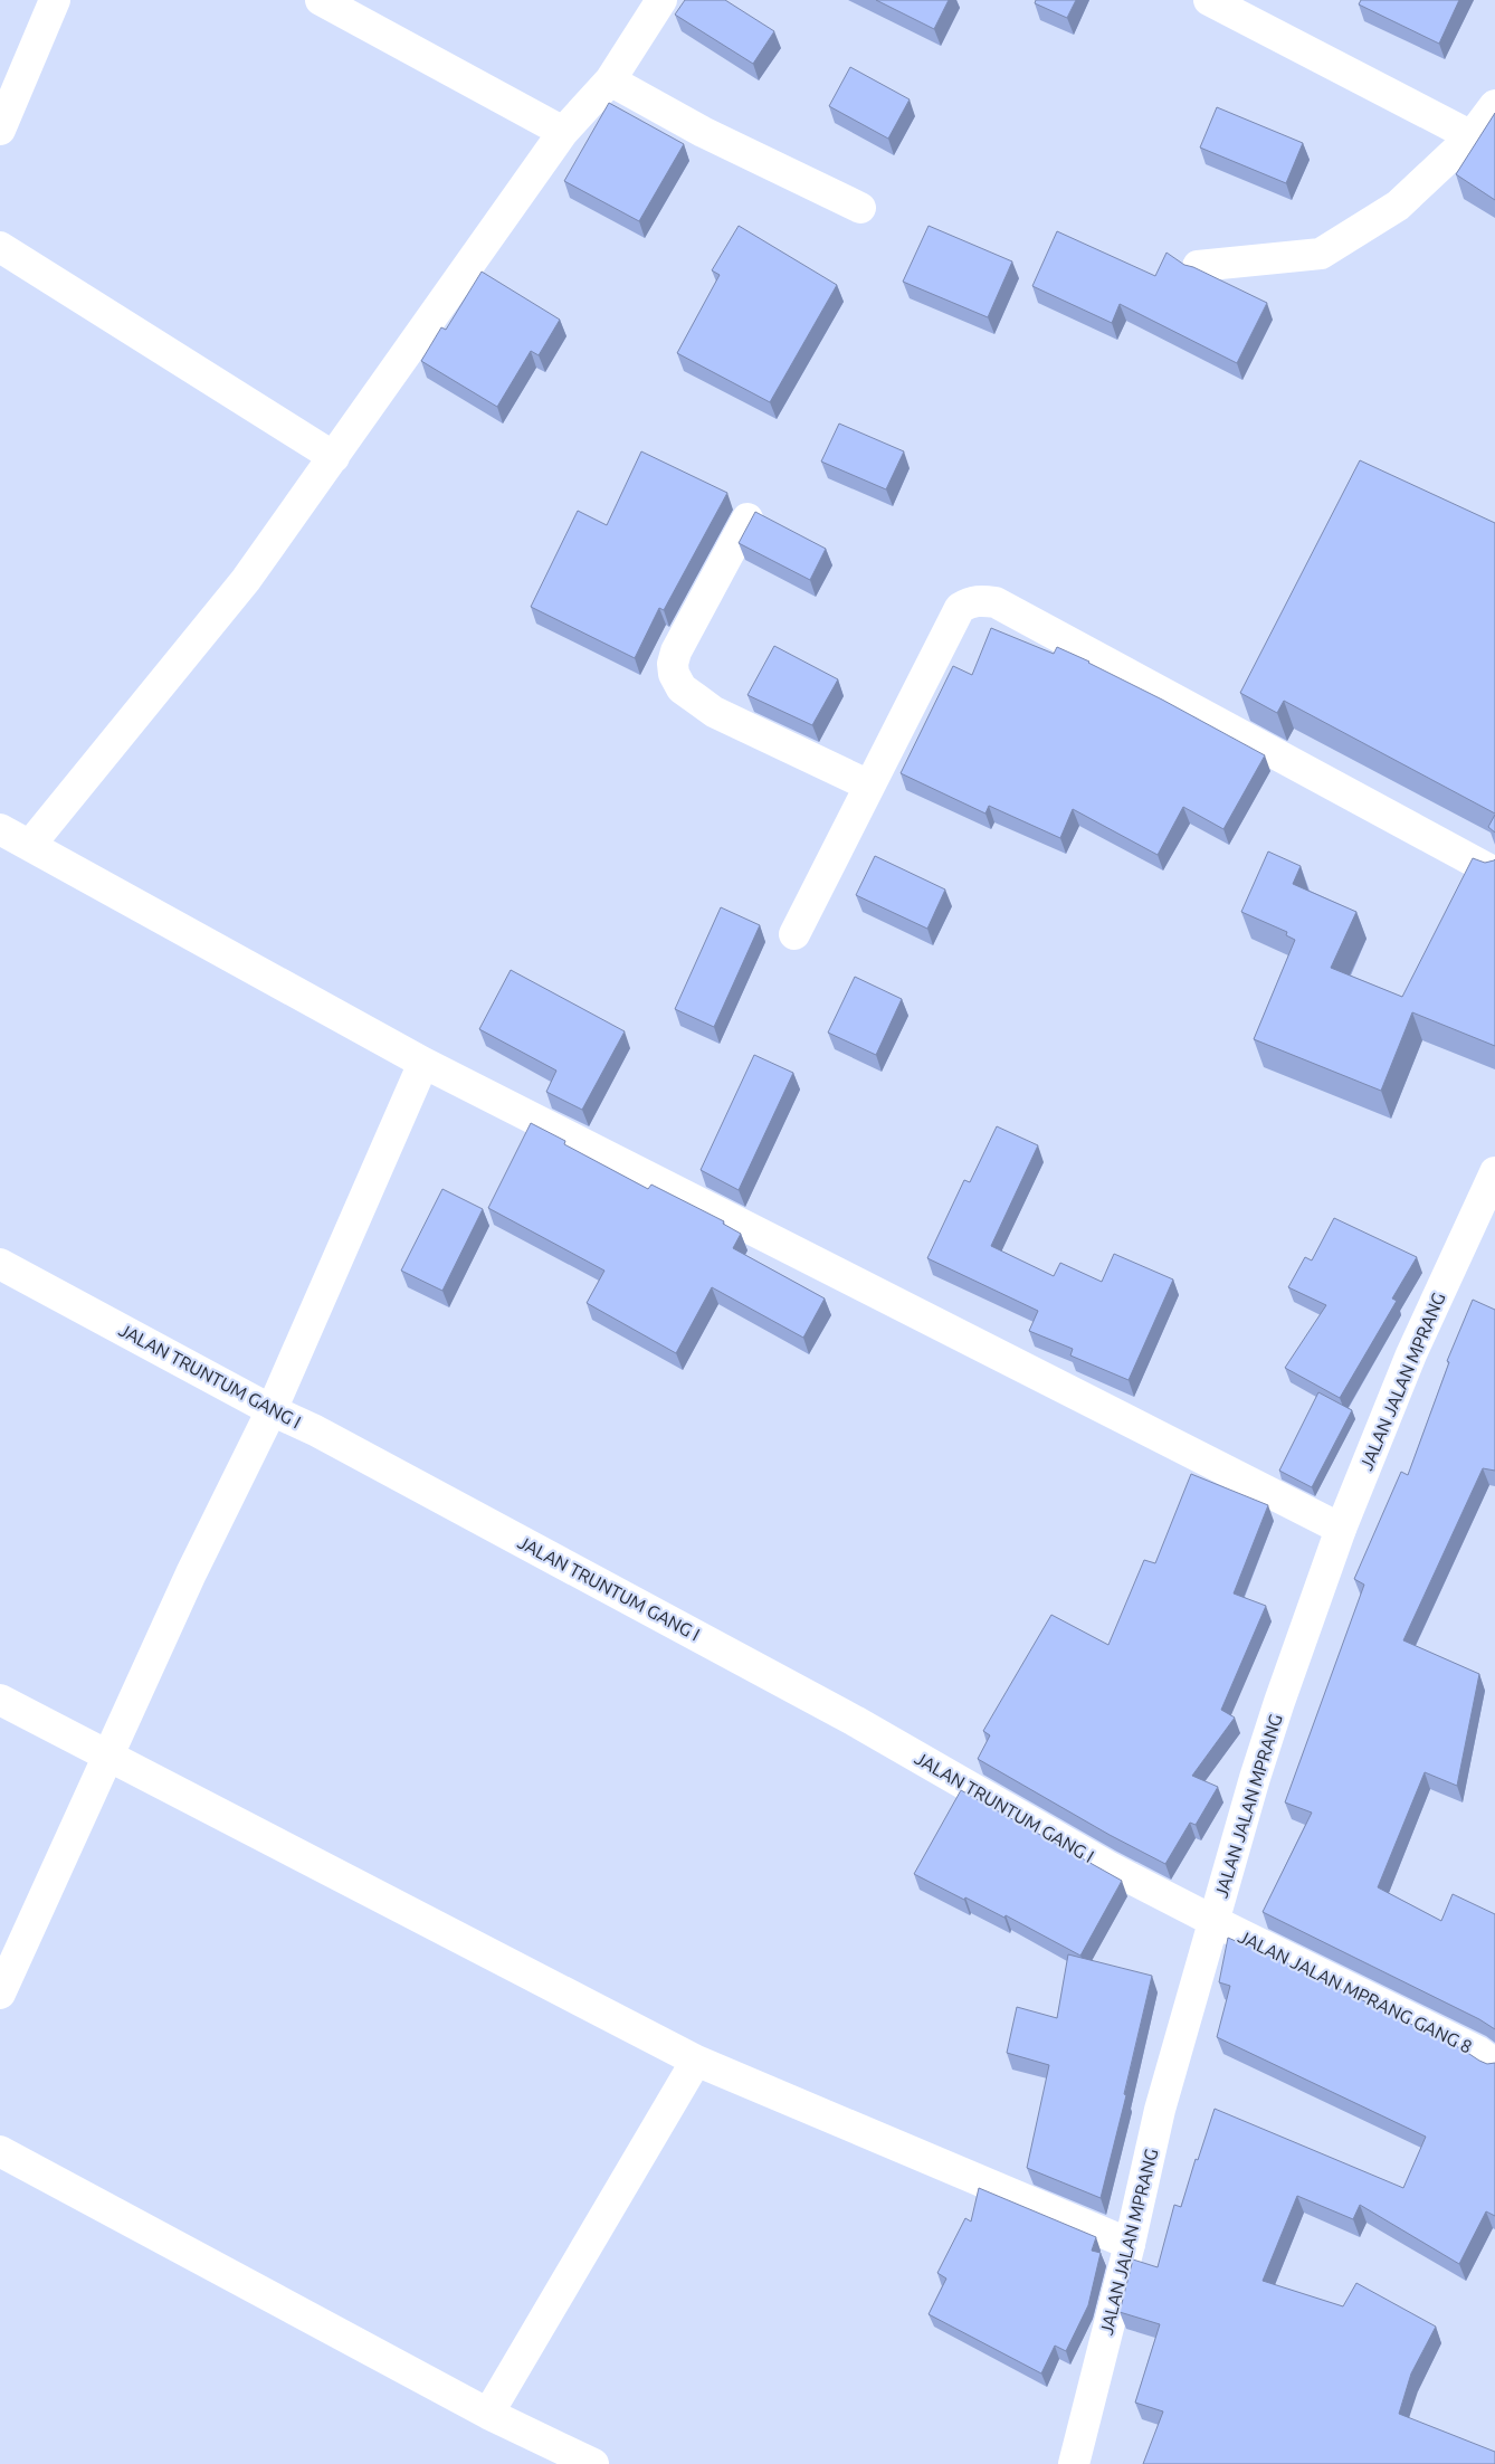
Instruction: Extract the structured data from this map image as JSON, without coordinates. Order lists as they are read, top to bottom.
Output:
{
  "streets": {
    "street": ["JALAN TRUNTUM GANG I", "JALAN JALAN MPRANG", "JALAN JALAN MPRANG GANG 8"]
  },
  "crossings": [
    ["JALAN TRUNTUM GANG I", "JALAN JALAN MPRANG"],
    ["JALAN TRUNTUM GANG I", "JALAN JALAN MPRANG GANG 8"],
    ["JALAN JALAN MPRANG", "JALAN JALAN MPRANG GANG 8"]
  ]
}
